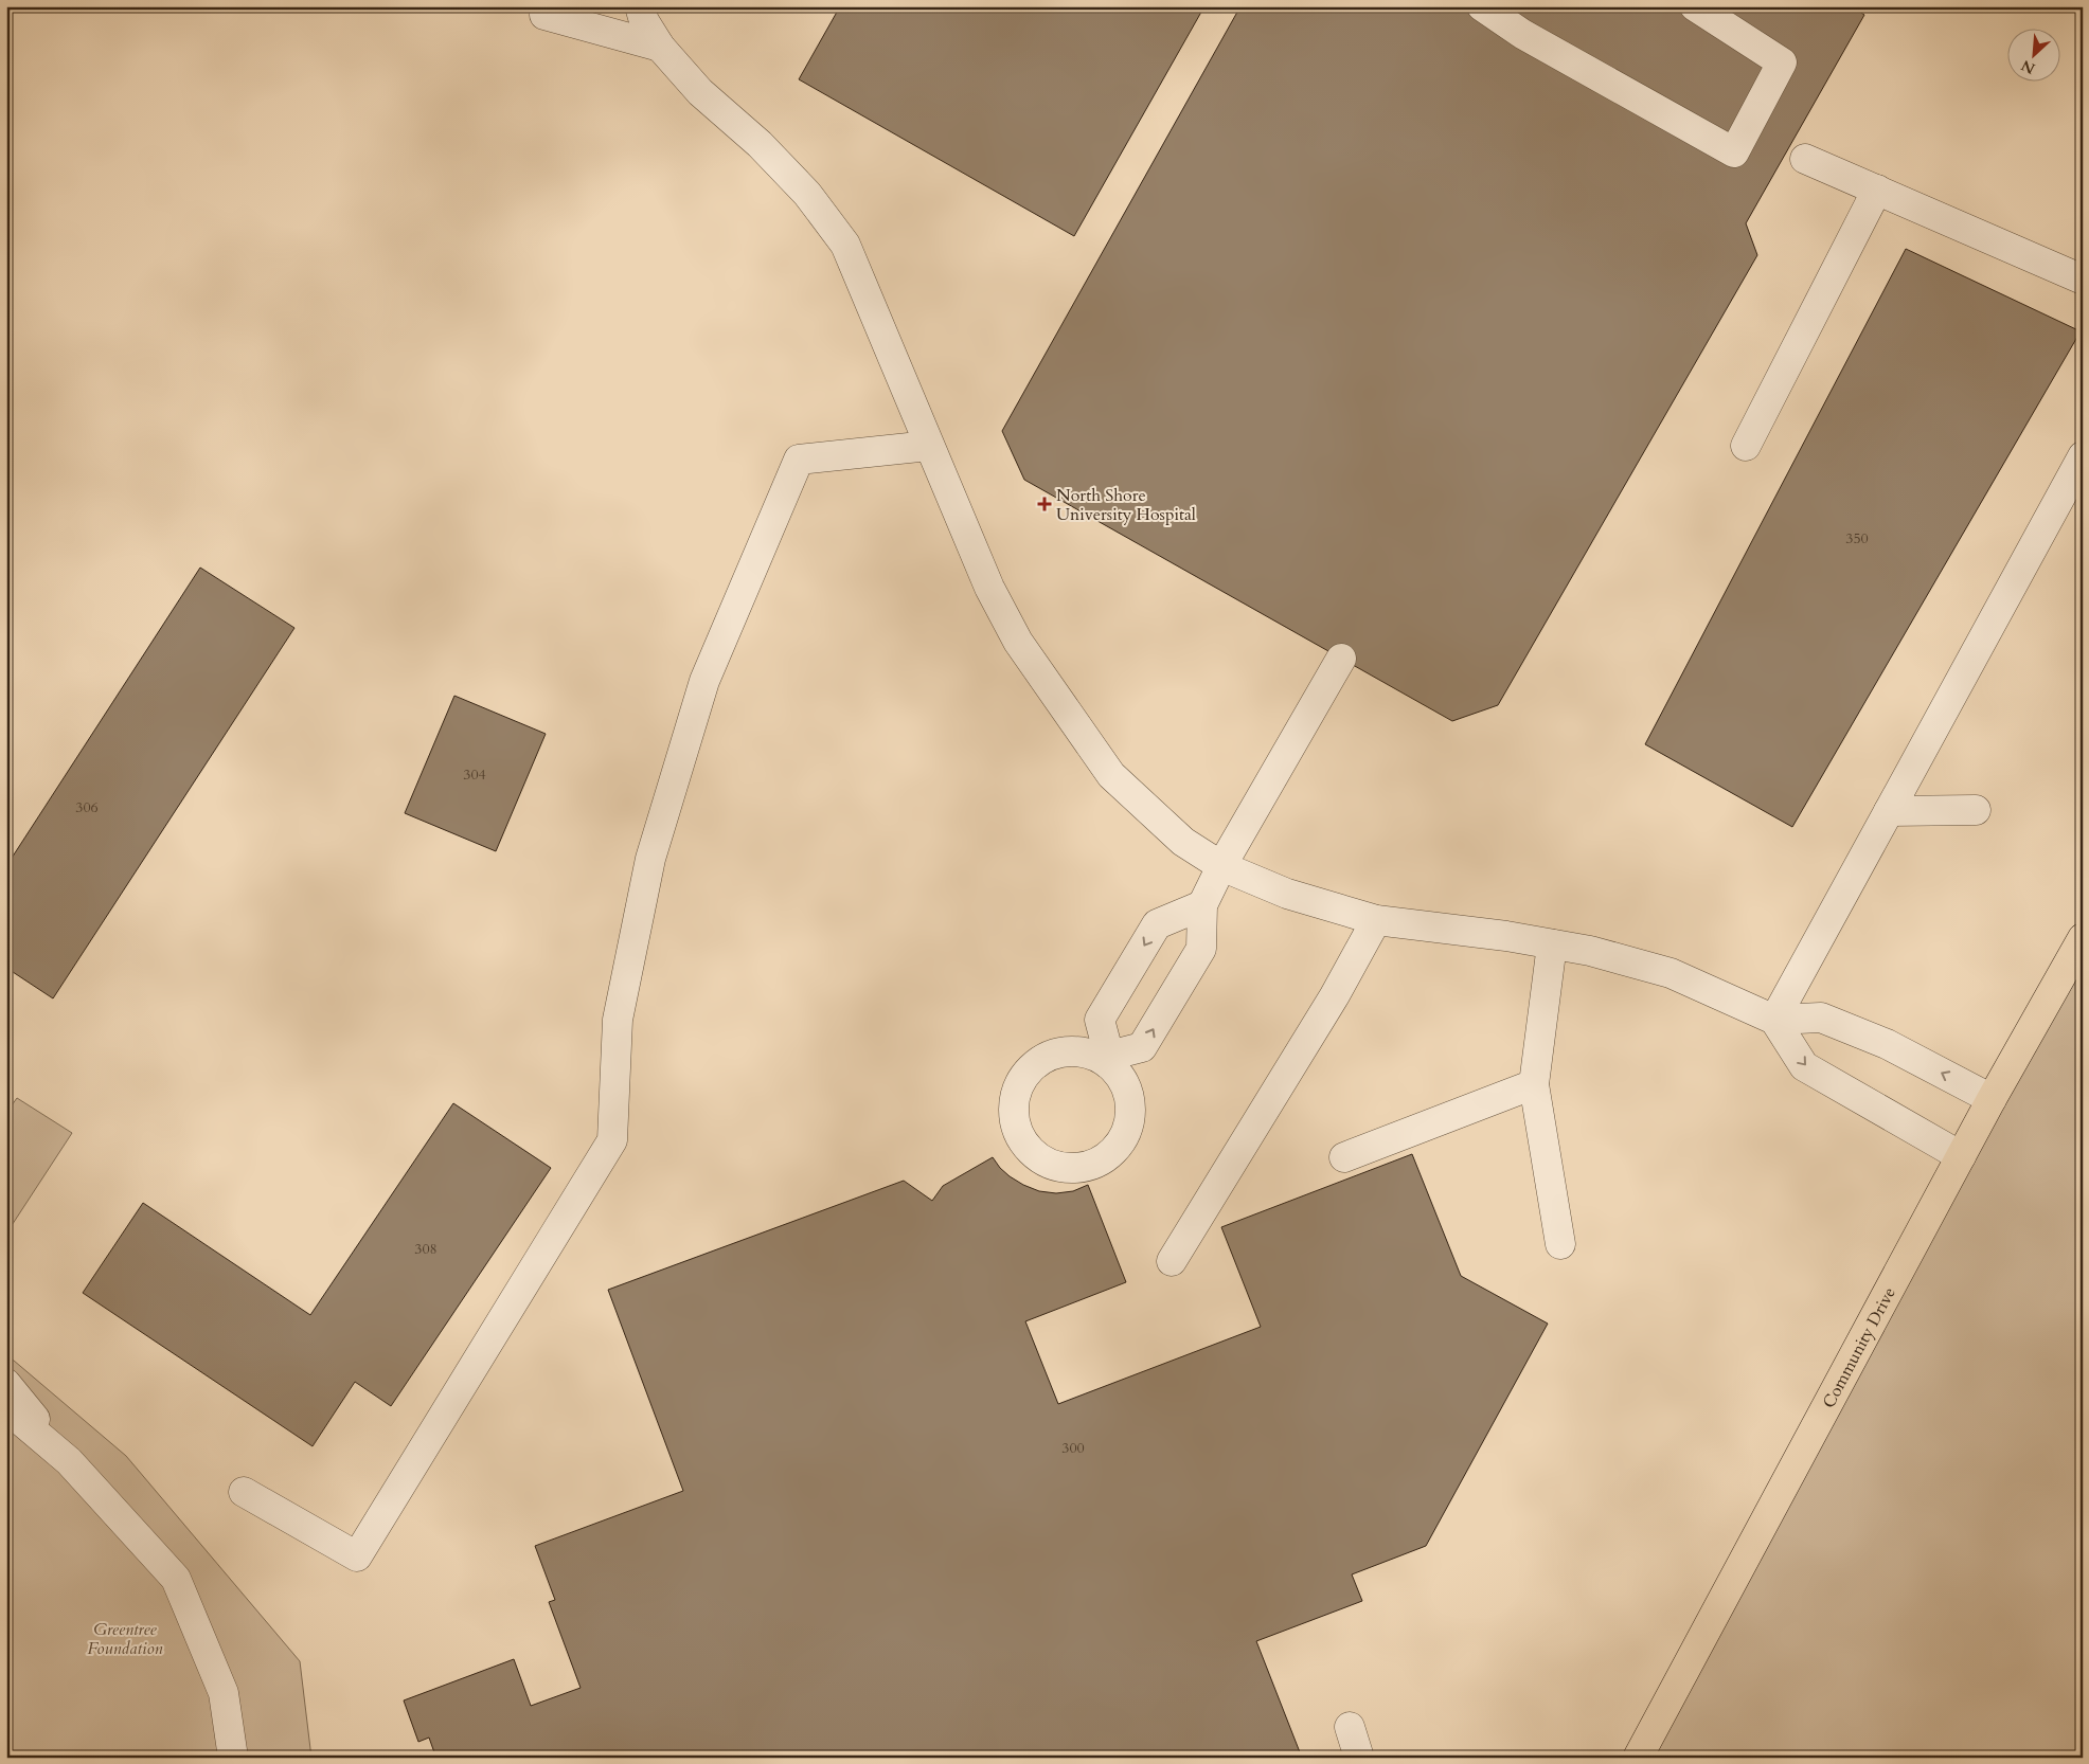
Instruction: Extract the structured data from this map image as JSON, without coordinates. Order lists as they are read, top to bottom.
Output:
{
  "streets": {
    "main road": ["Community Drive"]
  },
  "parks": ["Greentree Foundation"],
  "places": {
    "health": ["North Shore University Hospital"]
  },
  "house_numbers": [
    "350",
    "304",
    "306",
    "308",
    "300"
  ],
  "north": "bottom left"
}
